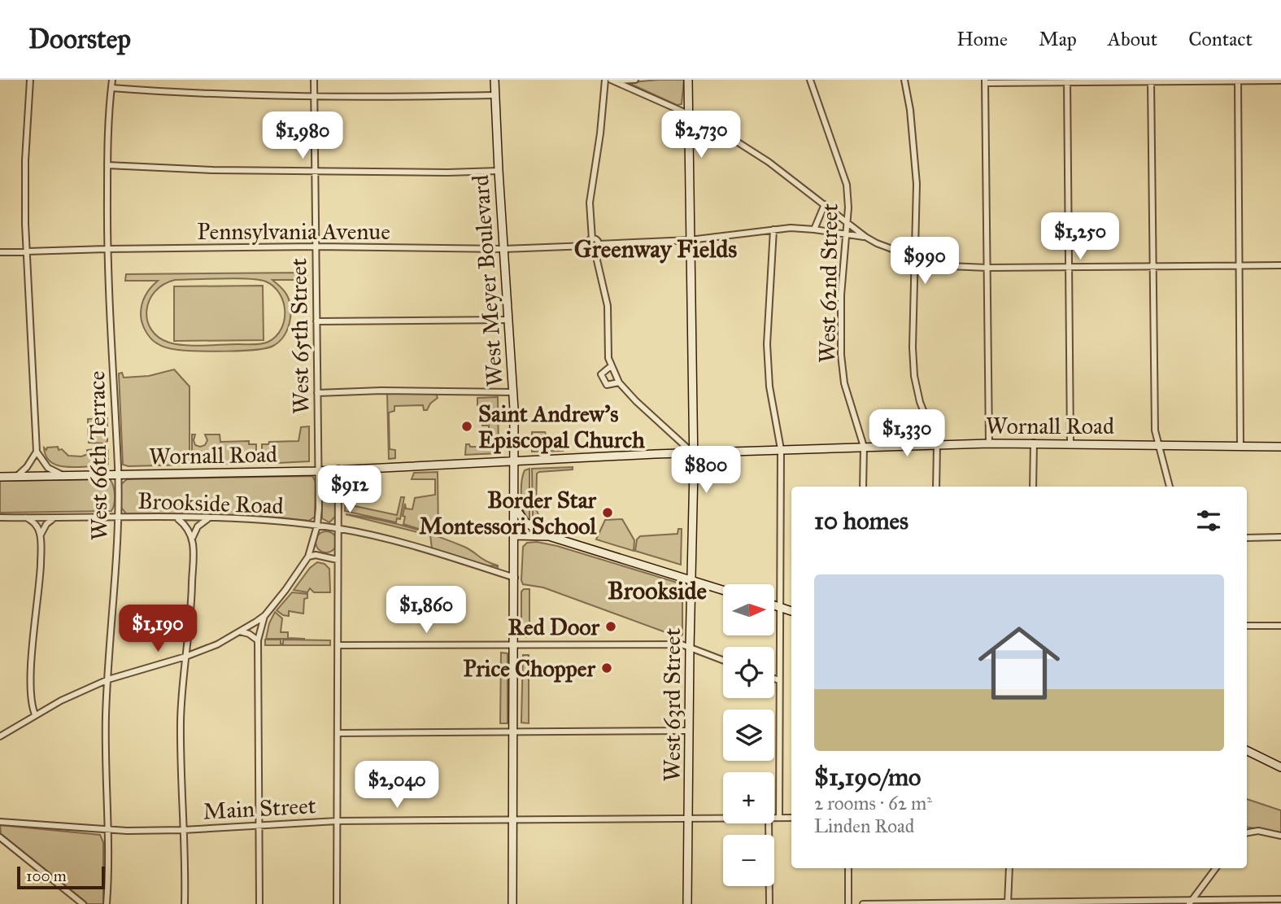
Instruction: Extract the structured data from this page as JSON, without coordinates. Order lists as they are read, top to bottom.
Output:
{
  "streets": {
    "main road": ["West Meyer Boulevard", "Wornall Road", "West 63rd Street"],
    "street": [
      "Pennsylvania Avenue",
      "West 62nd Street",
      "West 65th Street",
      "West 66th Terrace",
      "Brookside Road",
      "Main Street"
    ]
  },
  "crossings": [
    ["Pennsylvania Avenue", "West Meyer Boulevard"],
    ["Pennsylvania Avenue", "West 65th Street"],
    ["Pennsylvania Avenue", "West 66th Terrace"],
    ["West Meyer Boulevard", "Wornall Road"],
    ["West Meyer Boulevard", "Brookside Road"],
    ["West Meyer Boulevard", "Main Street"],
    ["West 62nd Street", "Wornall Road"],
    ["West 65th Street", "Wornall Road"],
    ["West 65th Street", "Brookside Road"],
    ["Wornall Road", "West 66th Terrace"],
    ["Wornall Road", "West 63rd Street"],
    ["West 66th Terrace", "Brookside Road"],
    ["West 66th Terrace", "Main Street"],
    ["West 63rd Street", "Main Street"]
  ],
  "districts": ["Greenway Fields", "Brookside"],
  "places": [
    "Saint Andrew's Episcopal Church",
    "Border Star Montessori School",
    "Red Door",
    "Price Chopper"
  ],
  "scale_bar": "100 m",
  "north": "right",
  "page": {
    "header": "Doorstep",
    "nav": [
      "Home",
      "Map",
      "About",
      "Contact"
    ],
    "price": [
      "$2,730",
      "$1,980",
      "$1,250",
      "$990",
      "$1,330",
      "$800",
      "$912",
      "$1,860",
      "$1,190",
      "$2,040"
    ],
    "heading": "10 homes",
    "list": [
      {
        "name": "$1,190/mo",
        "note": "2 rooms · 62 m² · Linden Road"
      }
    ],
    "map_buttons": ["+", "−"],
    "scale": "100 m"
  }
}
